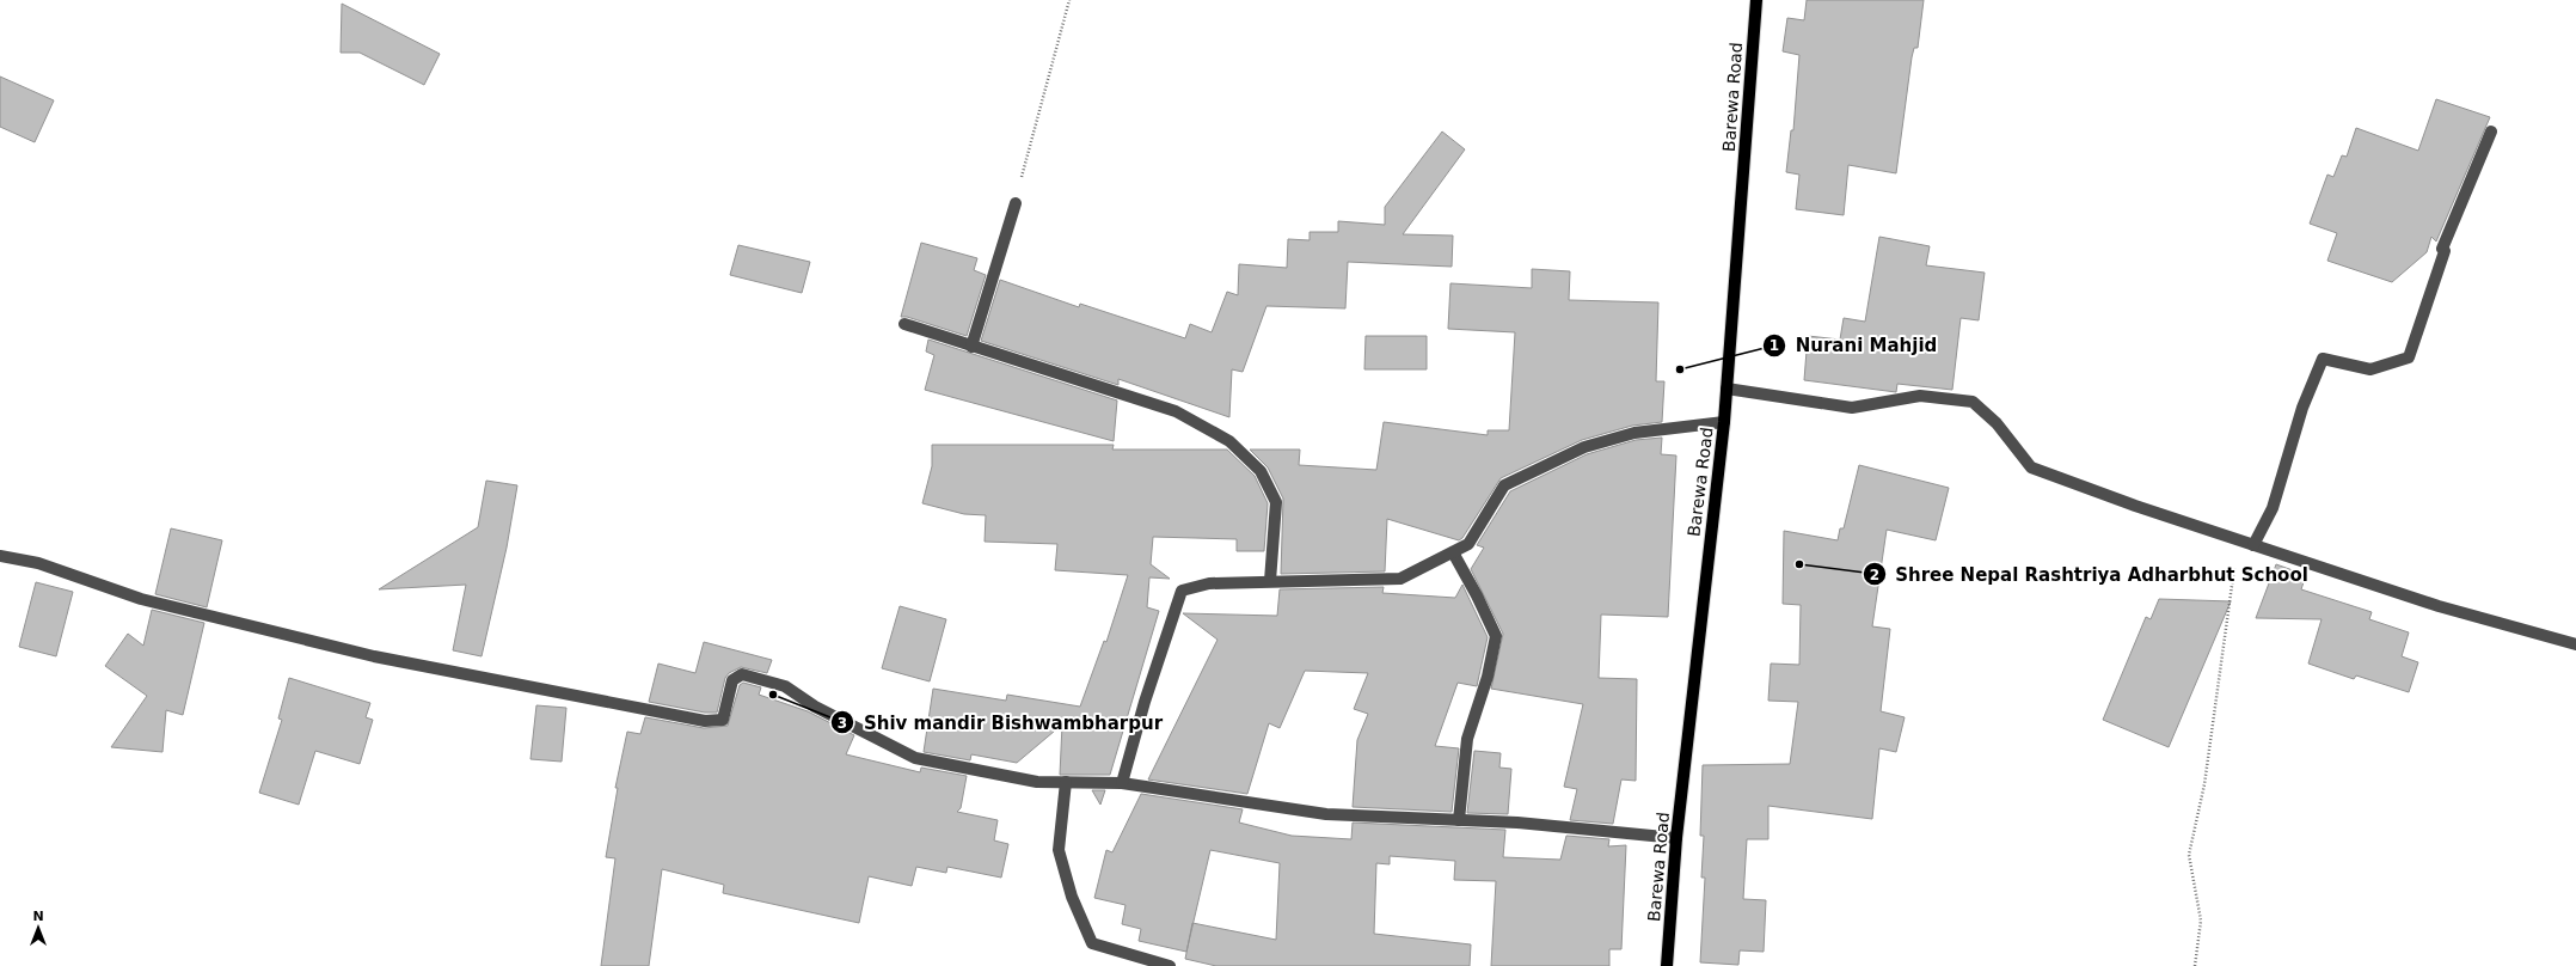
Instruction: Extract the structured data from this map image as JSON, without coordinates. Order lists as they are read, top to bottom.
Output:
{
  "streets": {
    "main road": ["Barewa Road"]
  },
  "places": ["Nurani Mahjid", "Shree Nepal Rashtriya Adharbhut School", "Shiv mandir Bishwambharpur"],
  "north": "top"
}
